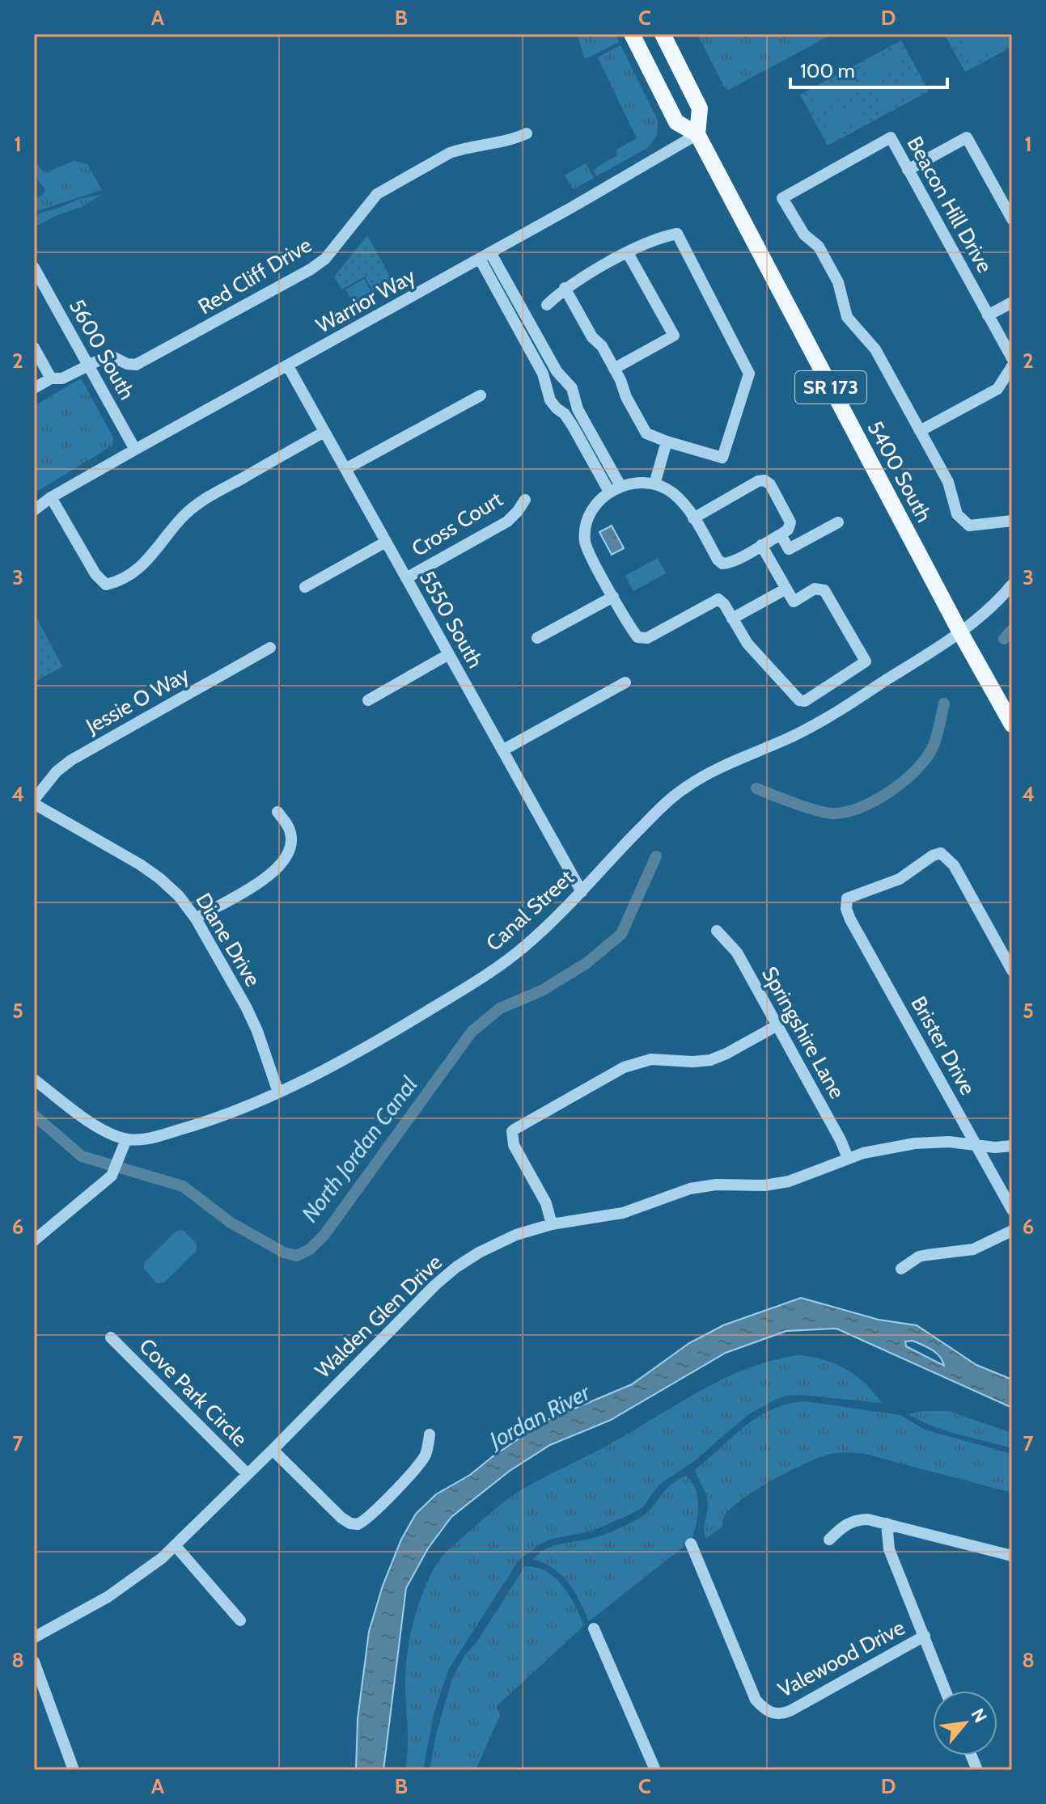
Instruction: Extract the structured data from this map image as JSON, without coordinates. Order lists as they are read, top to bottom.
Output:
{
  "streets": {
    "main road": ["SR 173", "5400 South"],
    "street": [
      "Beacon Hill Drive",
      "Red Cliff Drive",
      "Warrior Way",
      "5600 South",
      "Cross Court",
      "5550 South",
      "Jessie O Way",
      "Canal Street",
      "Diane Drive",
      "Springshire Lane",
      "Brister Drive",
      "Walden Glen Drive",
      "Cove Park Circle",
      "Valewood Drive"
    ]
  },
  "crossings": [
    ["Red Cliff Drive", "5600 South"],
    ["Warrior Way", "5600 South"],
    ["Warrior Way", "5400 South"],
    ["Warrior Way", "5550 South"],
    ["5400 South", "Canal Street"],
    ["Cross Court", "5550 South"],
    ["5550 South", "Canal Street"],
    ["Jessie O Way", "Diane Drive"],
    ["Canal Street", "Diane Drive"],
    ["Springshire Lane", "Walden Glen Drive"],
    ["Brister Drive", "Walden Glen Drive"],
    ["Walden Glen Drive", "Cove Park Circle"]
  ],
  "water": ["North Jordan Canal", "Jordan River"],
  "scale_bar": "100 m",
  "north": "top right",
  "grid": {
    "columns": [
      "A",
      "B",
      "C",
      "D"
    ],
    "rows": [
      "1",
      "2",
      "3",
      "4",
      "5",
      "6",
      "7",
      "8"
    ]
  }
}
